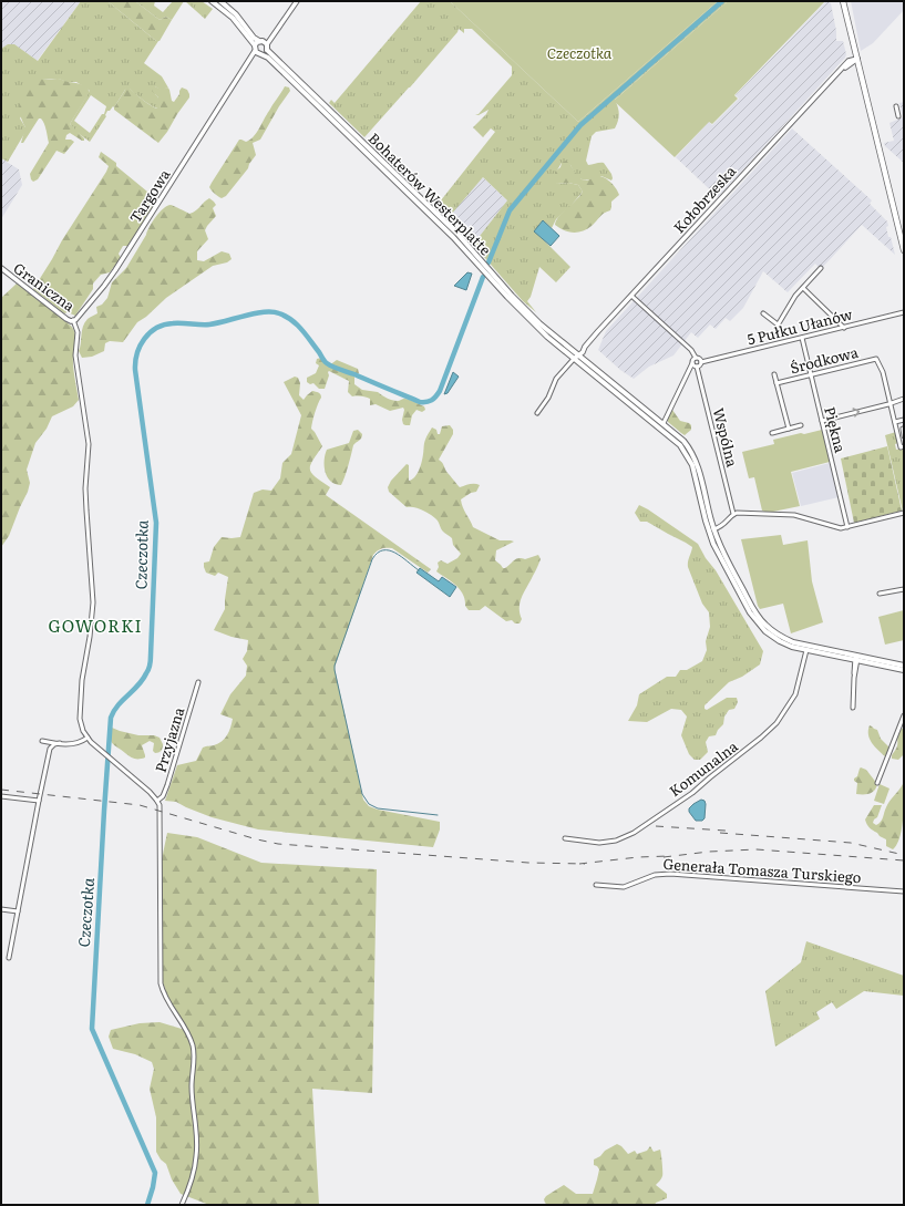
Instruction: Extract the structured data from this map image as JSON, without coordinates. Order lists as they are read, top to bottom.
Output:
{
  "streets": {
    "main road": ["Bohaterów Westerplatte"],
    "street": [
      "Targowa",
      "Kołobrzeska",
      "Graniczna",
      "5 Pułku Ułanów",
      "Środkowa",
      "Piękna",
      "Wspólna",
      "Przyjazna",
      "Komunalna",
      "Generała Tomasza Turskiego"
    ]
  },
  "crossings": [
    ["Bohaterów Westerplatte", "Targowa"],
    ["Bohaterów Westerplatte", "Kołobrzeska"],
    ["Targowa", "Graniczna"],
    ["5 Pułku Ułanów", "Piękna"],
    ["5 Pułku Ułanów", "Wspólna"],
    ["Środkowa", "Piękna"]
  ],
  "districts": ["GOWORKI"],
  "water": ["Czeczotka"],
  "parks": ["Czeczotka"]
}
